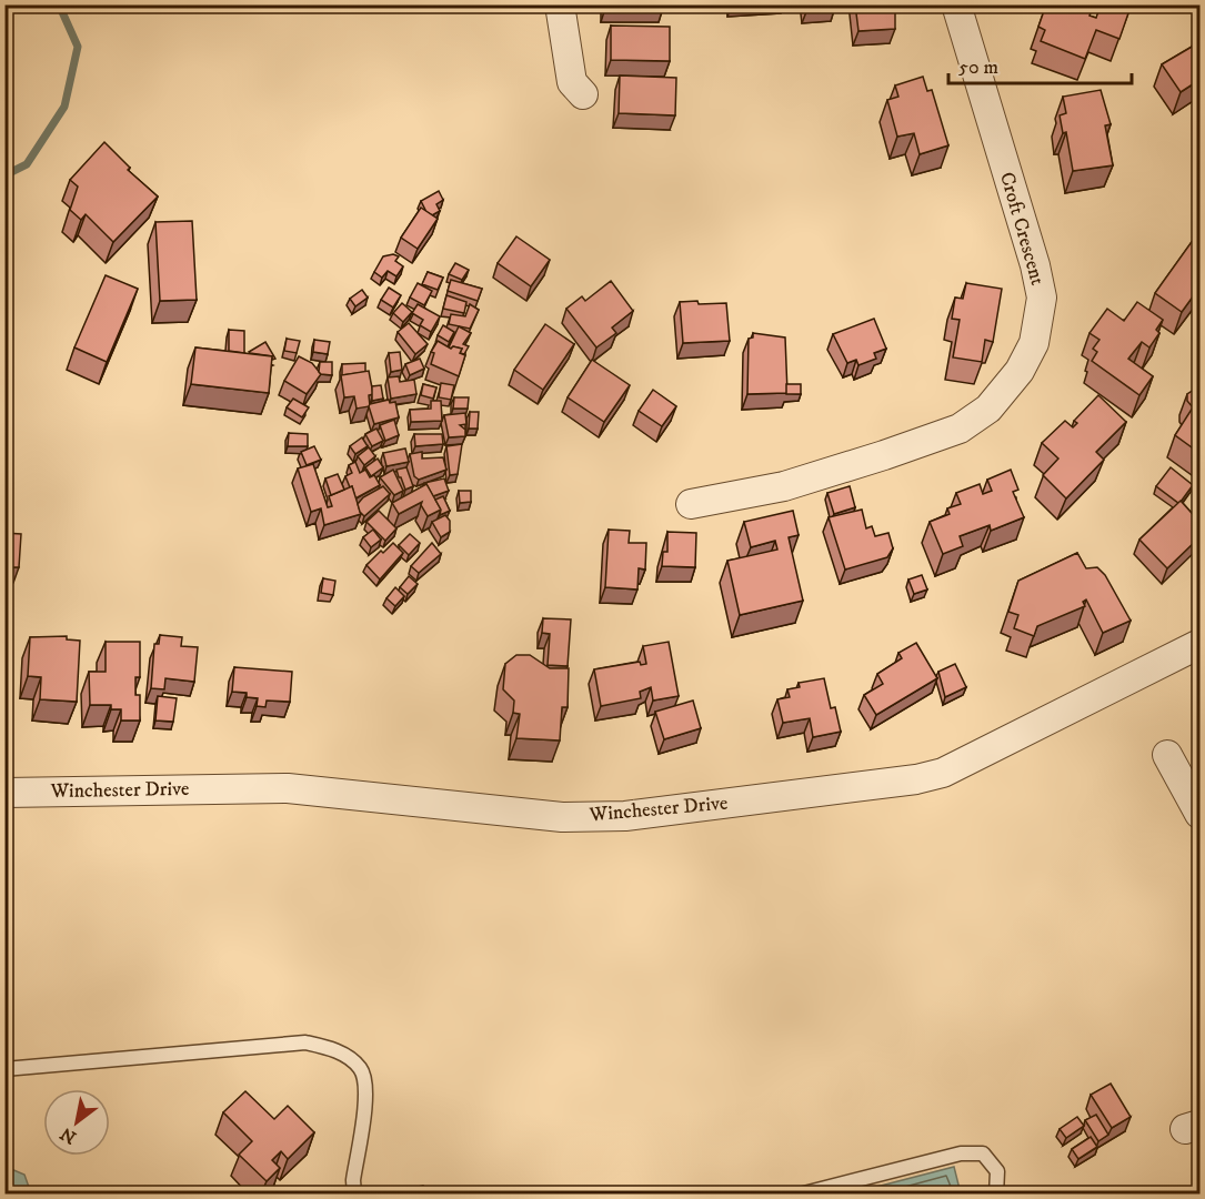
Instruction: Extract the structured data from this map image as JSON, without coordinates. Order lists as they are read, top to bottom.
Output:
{
  "streets": {
    "street": ["Croft Crescent", "Winchester Drive"]
  },
  "scale_bar": "50 m",
  "north": "bottom left"
}
